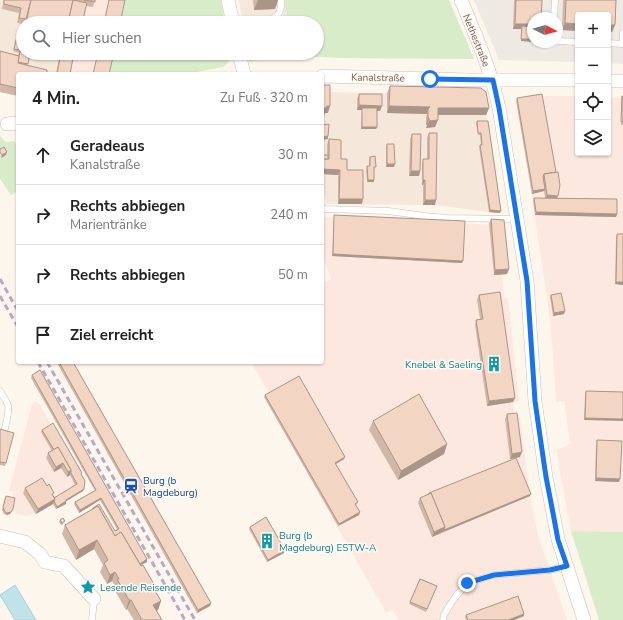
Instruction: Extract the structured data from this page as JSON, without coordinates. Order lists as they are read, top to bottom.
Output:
{
  "streets": {
    "street": ["Nethestraße", "Kanalstraße"]
  },
  "crossings": [
    ["Nethestraße", "Kanalstraße"]
  ],
  "places": {
    "building": ["Knebel & Saeling", "Burg (b Magdeburg) ESTW-A"],
    "station": ["Burg (b Magdeburg)"],
    "place": ["Lesende Reisende"]
  },
  "north": "right",
  "page": {
    "map_buttons": ["+", "−"],
    "search": "Hier suchen",
    "heading": ["4 Min.", "Zu Fuß · 320 m"],
    "list": [
      ["Geradeaus", "Kanalstraße", "30 m"],
      ["Rechts abbiegen", "Marientränke", "240 m"],
      ["Rechts abbiegen", "50 m"],
      "Ziel erreicht"
    ]
  }
}
